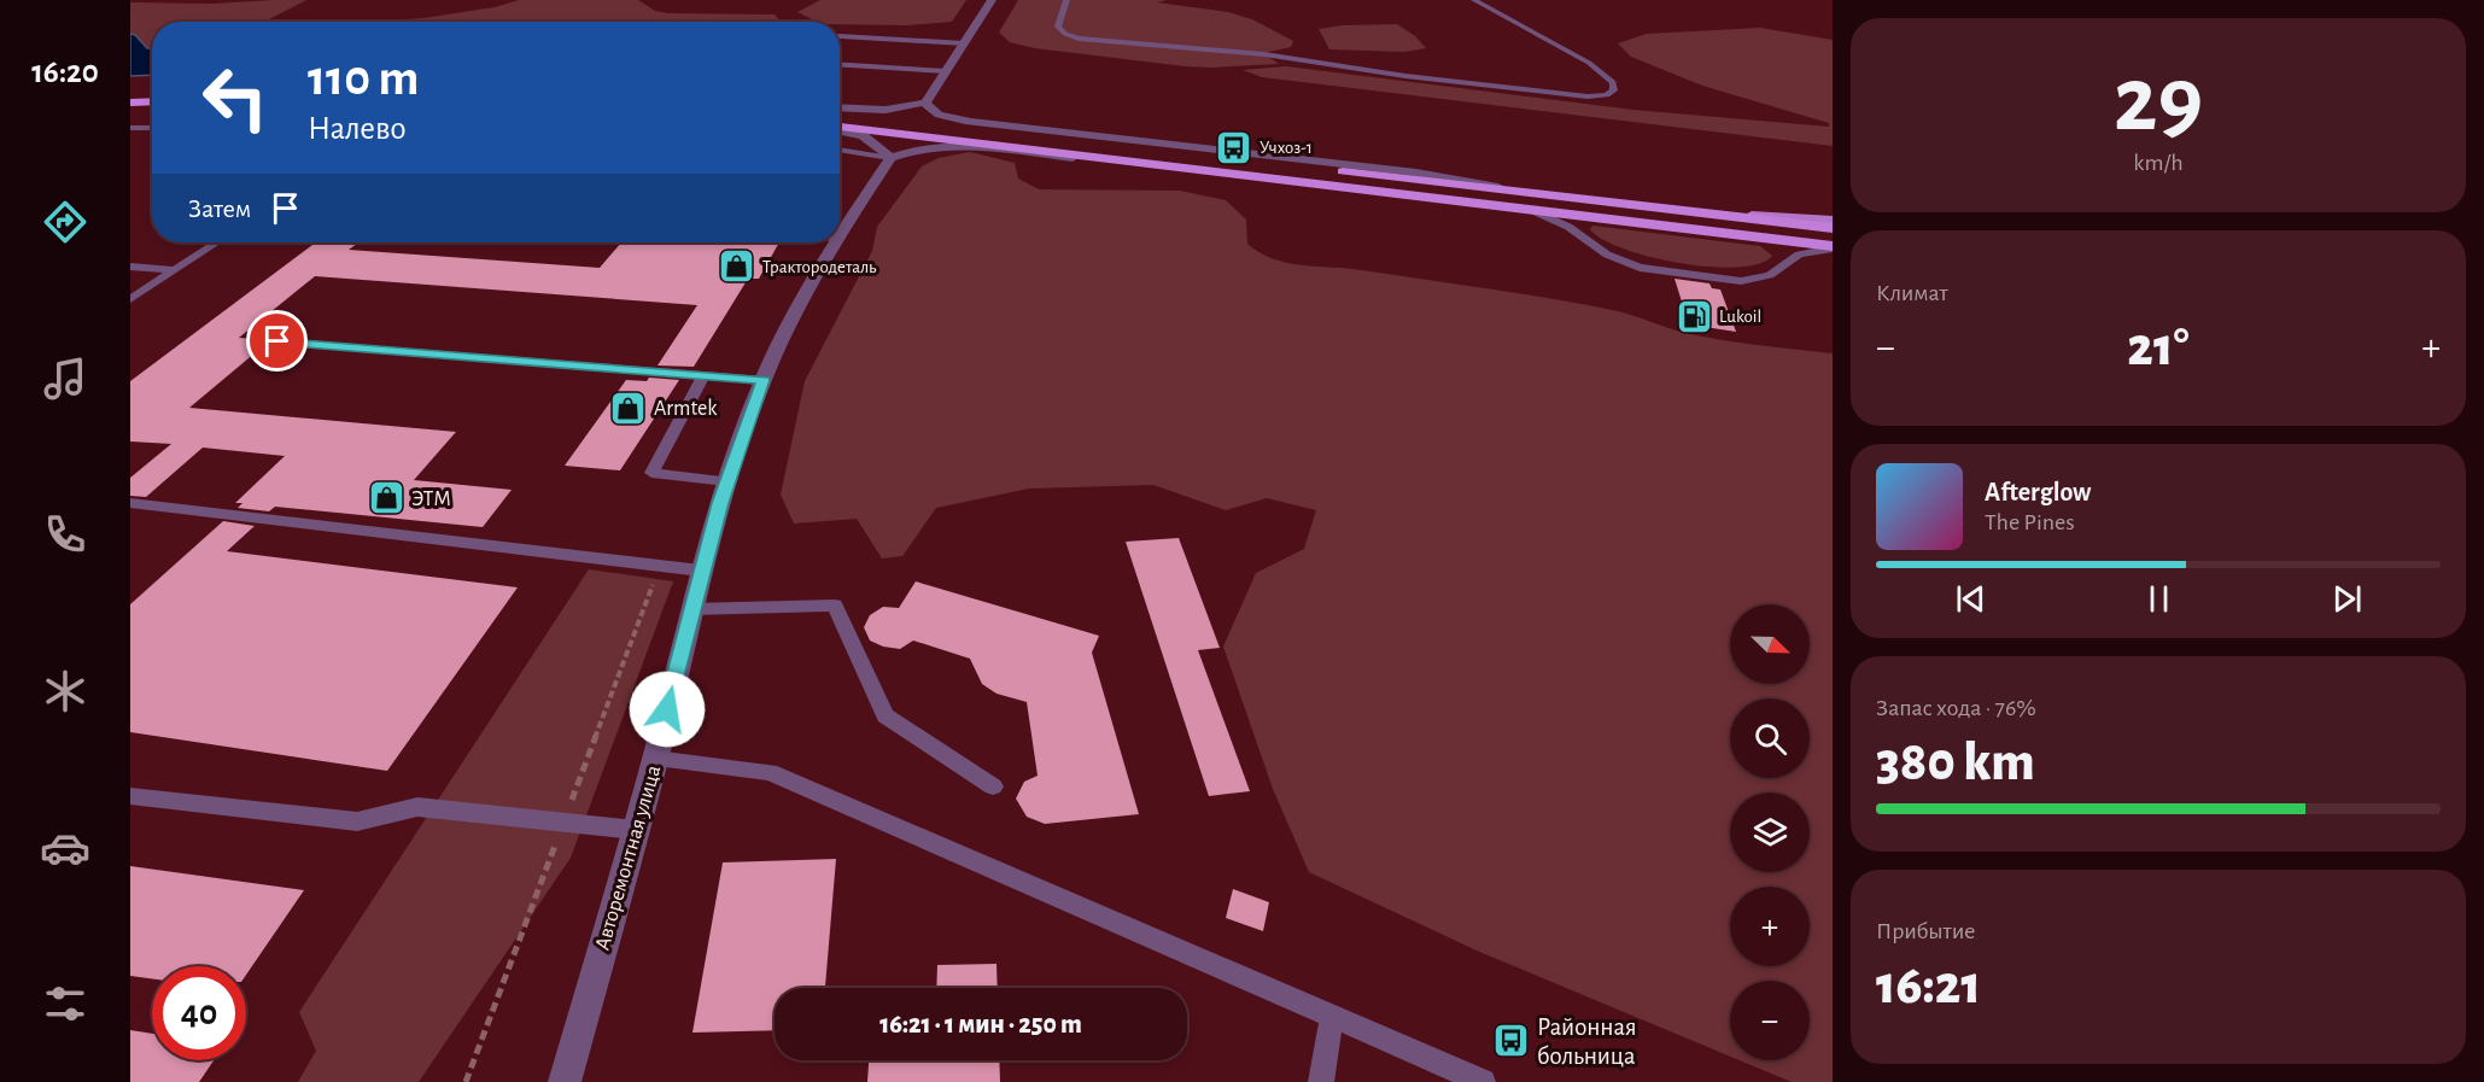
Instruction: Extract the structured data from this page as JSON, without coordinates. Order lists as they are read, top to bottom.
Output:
{
  "streets": {
    "street": ["Авторемонтная улица"]
  },
  "places": {
    "bus stop": ["Учхоз-1", "Районная больница"],
    "shop": ["Трактородеталь", "Armtek", "ЭТМ"],
    "fuel station": ["Lukoil"]
  },
  "north": "bottom right",
  "page": {
    "tabs": "16:20",
    "tile": [
      ["29", "km/h"],
      "Климат",
      ["Запас хода · 76%", "380 km"],
      ["Прибытие", "16:21"]
    ],
    "turn": ["110 m", "Налево"],
    "then": "Затем",
    "heat": ["−", "21°", "+"],
    "song": ["Afterglow", "The Pines"],
    "map_buttons": ["+", "−"],
    "limit": "40",
    "trip": "16:21 · 1 мин · 250 m"
  }
}
